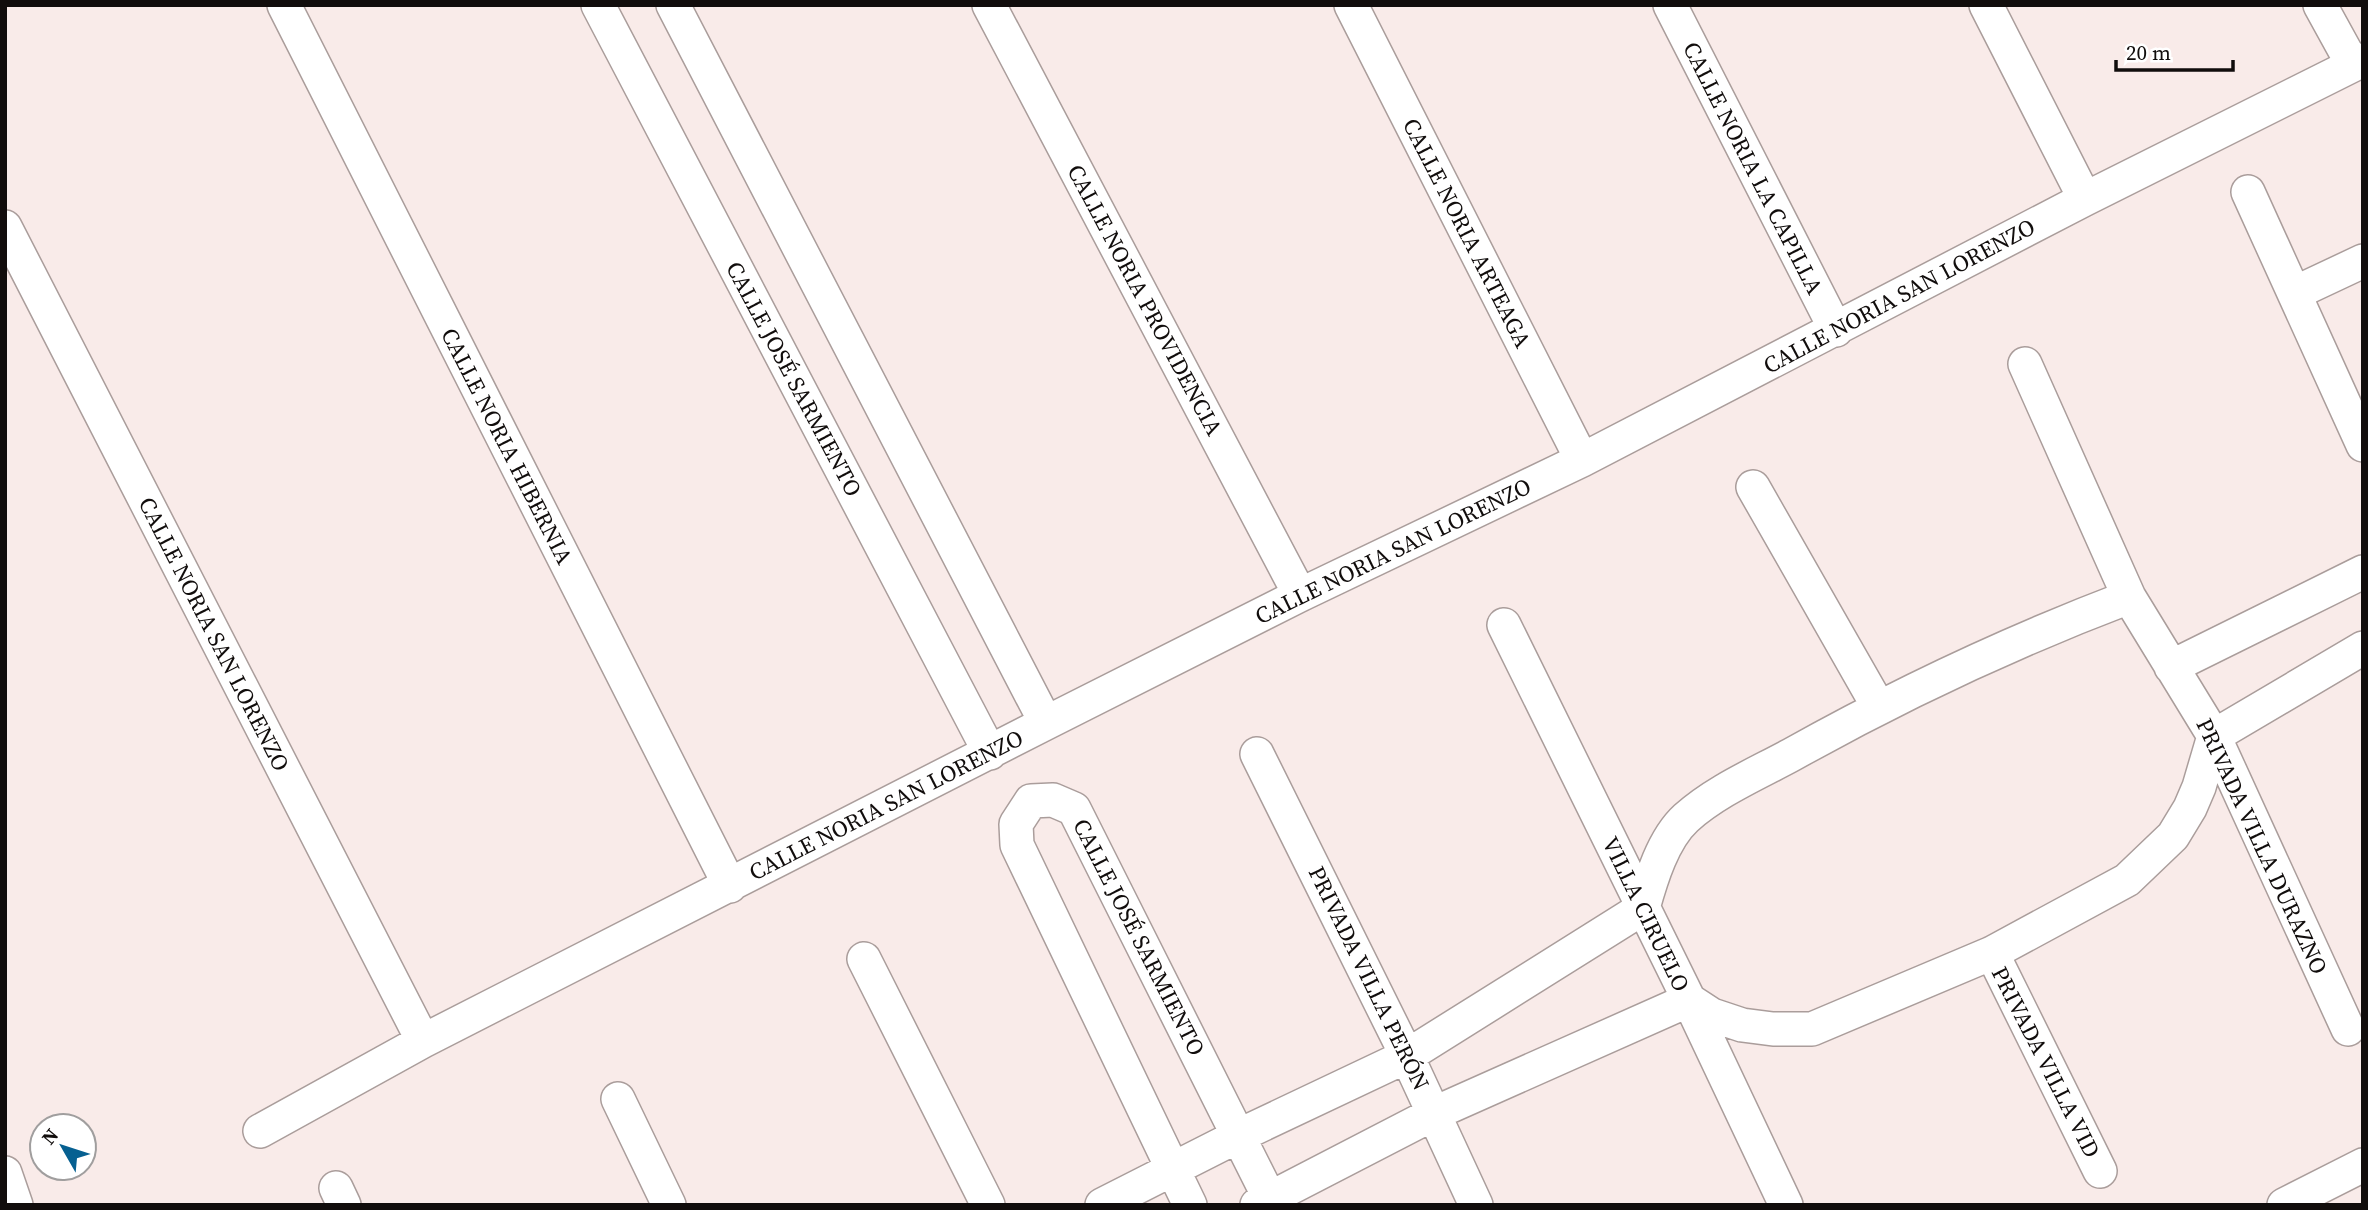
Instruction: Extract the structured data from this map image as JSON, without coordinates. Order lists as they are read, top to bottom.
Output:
{
  "streets": {
    "street": [
      "CALLE NORIA LA CAPILLA",
      "CALLE NORIA ARTEAGA",
      "CALLE NORIA SAN LORENZO",
      "CALLE NORIA PROVIDENCIA",
      "CALLE JOSÉ SARMIENTO",
      "CALLE NORIA HIBERNIA",
      "PRIVADA VILLA DURAZNO",
      "VILLA CIRUELO",
      "PRIVADA VILLA PERÓN",
      "PRIVADA VILLA VID"
    ]
  },
  "crossings": [
    ["CALLE NORIA LA CAPILLA", "CALLE NORIA SAN LORENZO"],
    ["CALLE NORIA ARTEAGA", "CALLE NORIA SAN LORENZO"],
    ["CALLE NORIA SAN LORENZO", "CALLE NORIA PROVIDENCIA"],
    ["CALLE NORIA SAN LORENZO", "CALLE JOSÉ SARMIENTO"],
    ["CALLE NORIA SAN LORENZO", "CALLE NORIA HIBERNIA"]
  ],
  "scale_bar": "20 m",
  "north": "top left"
}
